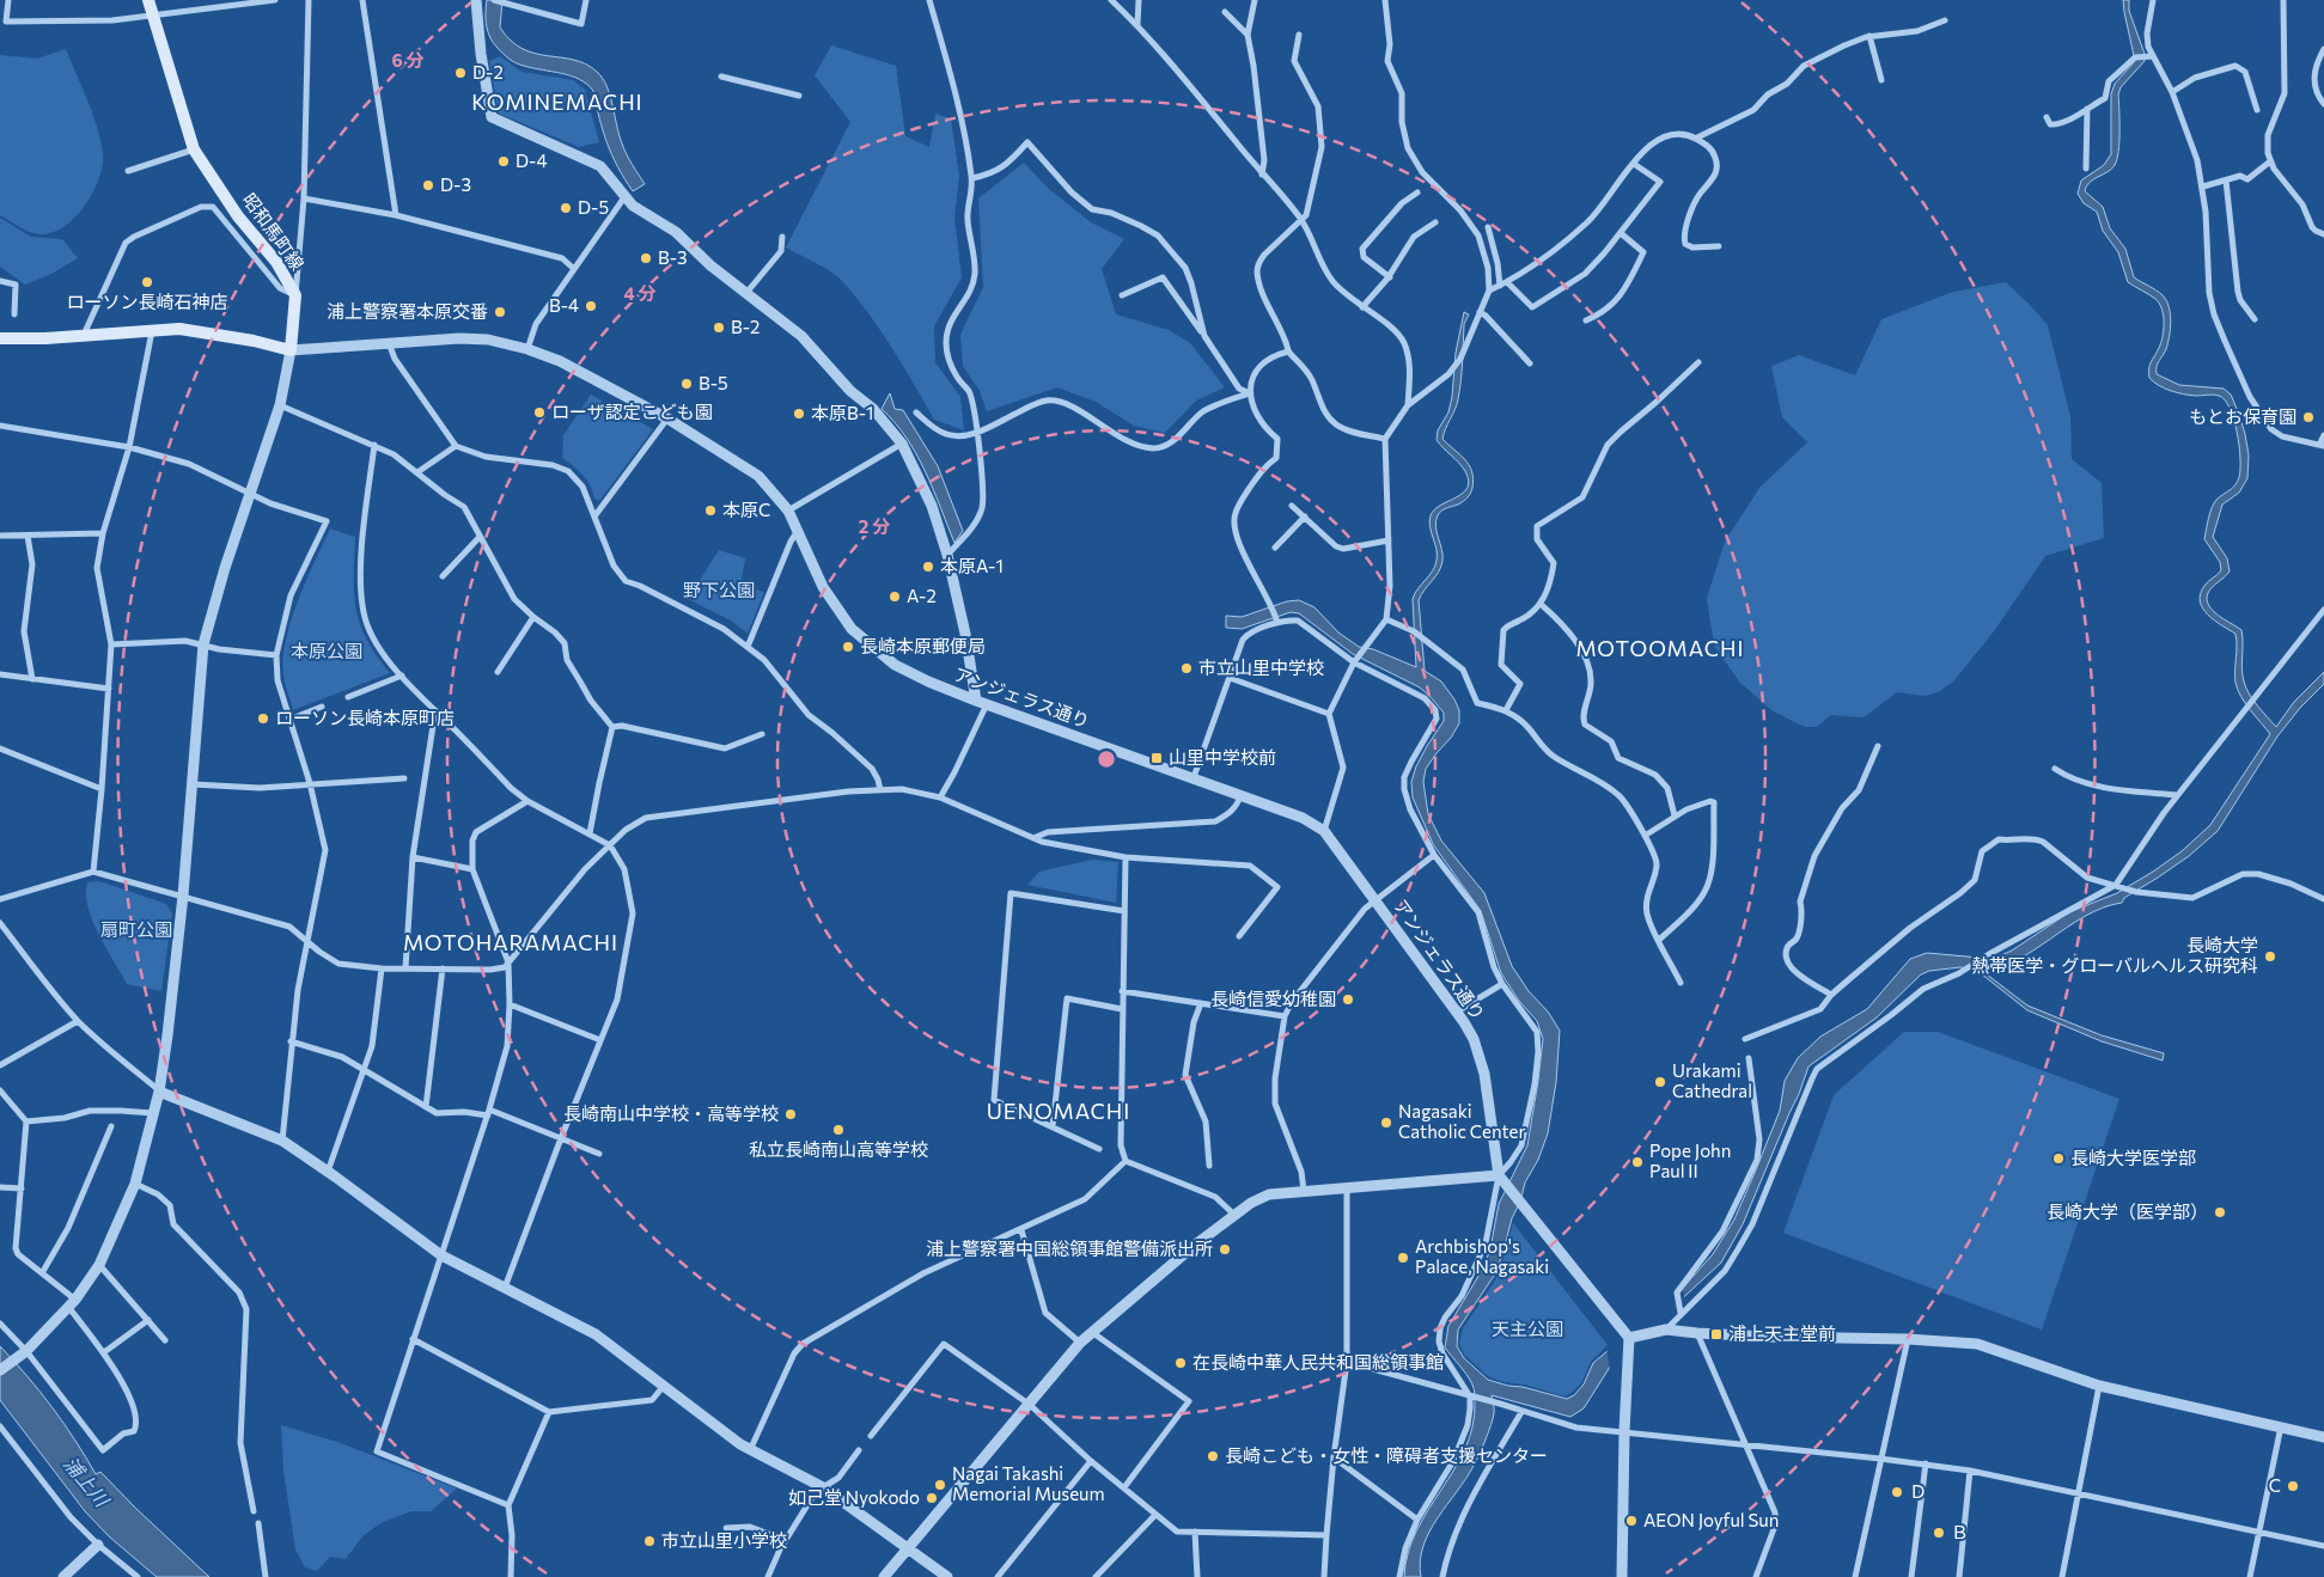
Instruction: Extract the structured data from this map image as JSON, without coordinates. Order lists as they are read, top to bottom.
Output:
{
  "streets": {
    "main road": ["昭和馬町線"],
    "street": ["アンジェラス通り"]
  },
  "crossings": [
    ["昭和馬町線", "アンジェラス通り"]
  ],
  "districts": [
    "KOMINEMACHI",
    "MOTOOMACHI",
    "MOTOHARAMACHI",
    "UENOMACHI"
  ],
  "water": ["浦上川"],
  "parks": [
    "野下公園",
    "本原公園",
    "扇町公園",
    "天主公園"
  ],
  "places": {
    "other": [
      "D-2",
      "D-4",
      "D-3",
      "D-5",
      "B-3",
      "ローソン長崎石神店",
      "B-4",
      "浦上警察署本原交番",
      "B-2",
      "B-5",
      "ローザ認定こども園",
      "本原B-1",
      "もとお保育園",
      "本原C",
      "本原A-1",
      "A-2",
      "長崎本原郵便局",
      "市立山里中学校",
      "ローソン長崎本原町店",
      "長崎大学 熱帯医学・グローバルヘルス研究科",
      "長崎信愛幼稚園",
      "Urakami Cathedral",
      "長崎南山中学校・高等学校",
      "Nagasaki Catholic Center",
      "私立長崎南山高等学校",
      "長崎大学医学部",
      "Pope John Paul II",
      "長崎大学（医学部）",
      "浦上警察署中国総領事館警備派出所",
      "Archbishop's Palace, Nagasaki",
      "在長崎中華人民共和国総領事館",
      "長崎こども・女性・障碍者支援センター",
      "Nagai Takashi Memorial Museum",
      "C",
      "Ｄ",
      "如己堂 Nyokodo",
      "AEON Joyful Sun",
      "Ｂ",
      "市立山里小学校"
    ],
    "transit": ["山里中学校前", "浦上天主堂前"]
  },
  "rings": ["6 分", "4 分", "2 分"]
}
